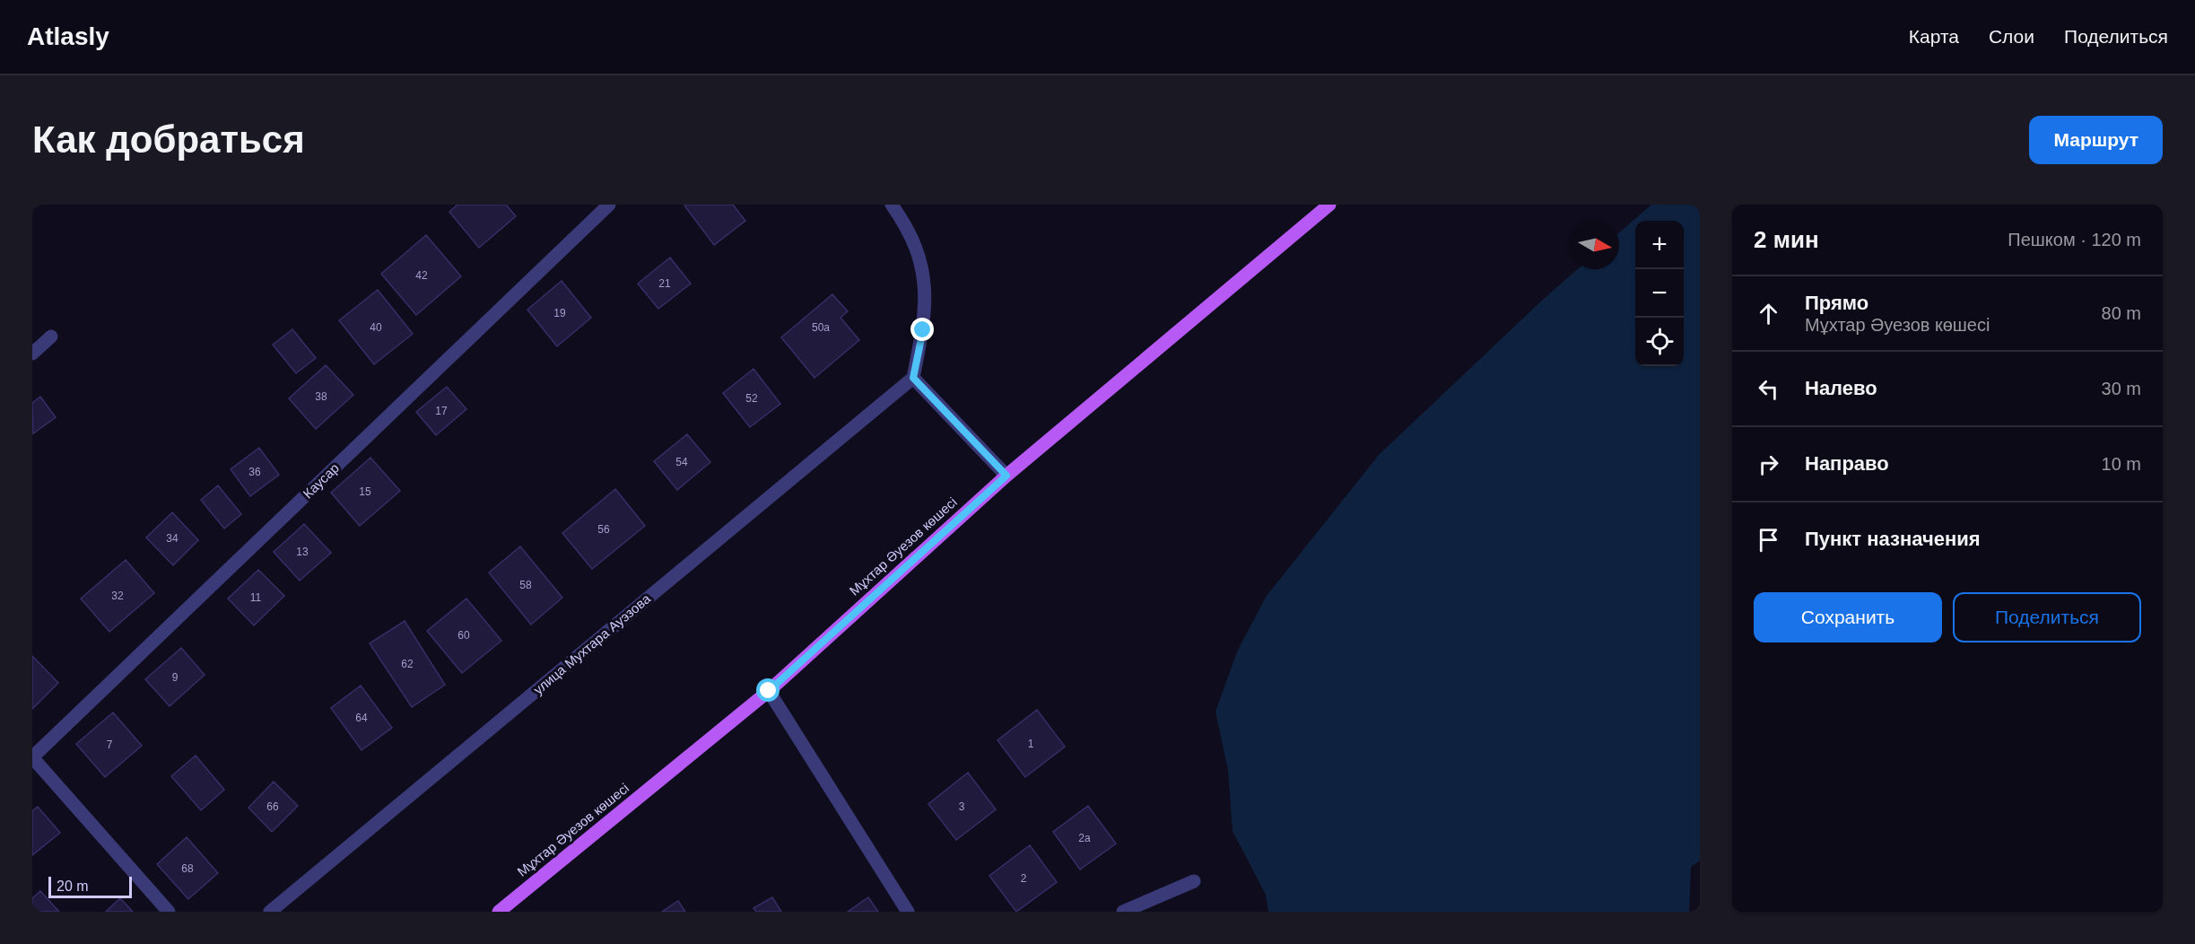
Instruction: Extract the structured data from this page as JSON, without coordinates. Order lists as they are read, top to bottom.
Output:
{
  "streets": {
    "main road": ["Мұхтар Әуезов көшесі"],
    "street": ["Каусар", "улица Мухтара Ауэзова"]
  },
  "house_numbers": [
    "42",
    "21",
    "19",
    "40",
    "50а",
    "38",
    "52",
    "17",
    "54",
    "36",
    "15",
    "56",
    "34",
    "13",
    "58",
    "32",
    "11",
    "60",
    "62",
    "9",
    "64",
    "1",
    "7",
    "66",
    "3",
    "2а",
    "68",
    "2"
  ],
  "scale_bar": "20 m",
  "north": "right",
  "page": {
    "header": "Atlasly",
    "nav": ["Карта", "Слои", "Поделиться"],
    "buttons": [
      "Маршрут",
      ["Сохранить", "Поделиться"]
    ],
    "title": "Как добраться",
    "heading": ["2 мин", "Пешком · 120 m"],
    "map_buttons": ["+", "−"],
    "list": [
      ["Прямо", "Мұхтар Әуезов көшесі", "80 m"],
      ["Налево", "30 m"],
      ["Направо", "10 m"],
      "Пункт назначения"
    ],
    "scale": "20 m"
  }
}
